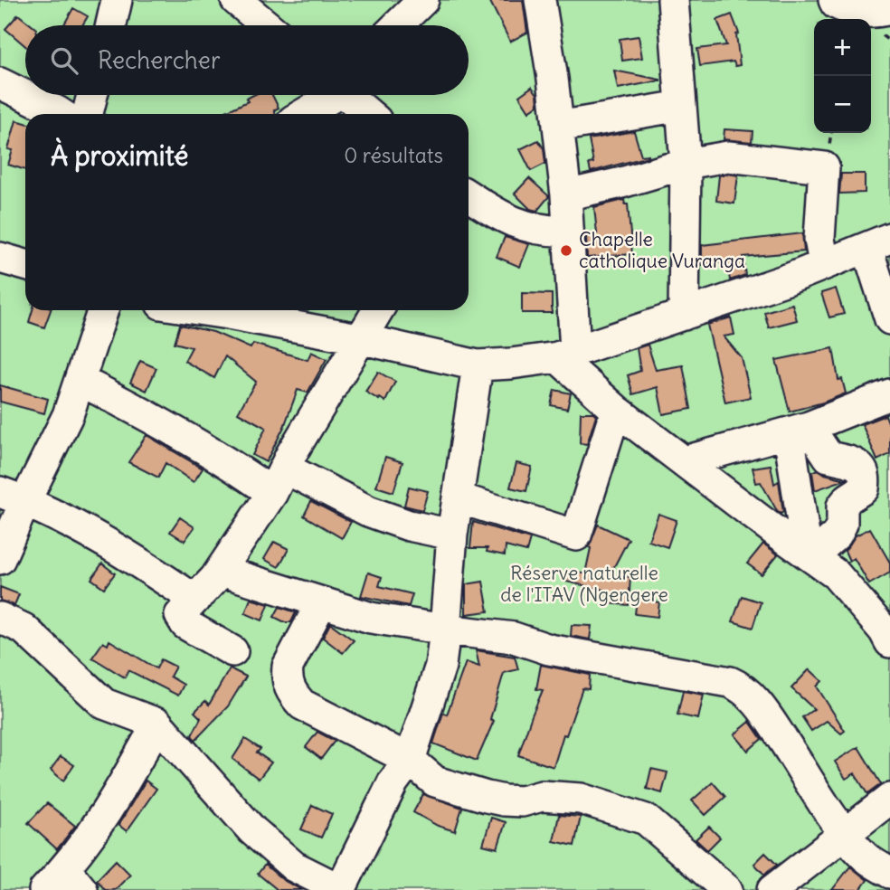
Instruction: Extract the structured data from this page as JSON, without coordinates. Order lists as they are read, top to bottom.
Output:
{
  "parks": ["Réserve naturelle de l'ITAV (Ngengere"],
  "places": ["Chapelle catholique Vuranga"],
  "page": {
    "map_buttons": ["+", "−"],
    "search": "Rechercher",
    "heading": ["À proximité", "0 résultats"]
  }
}
